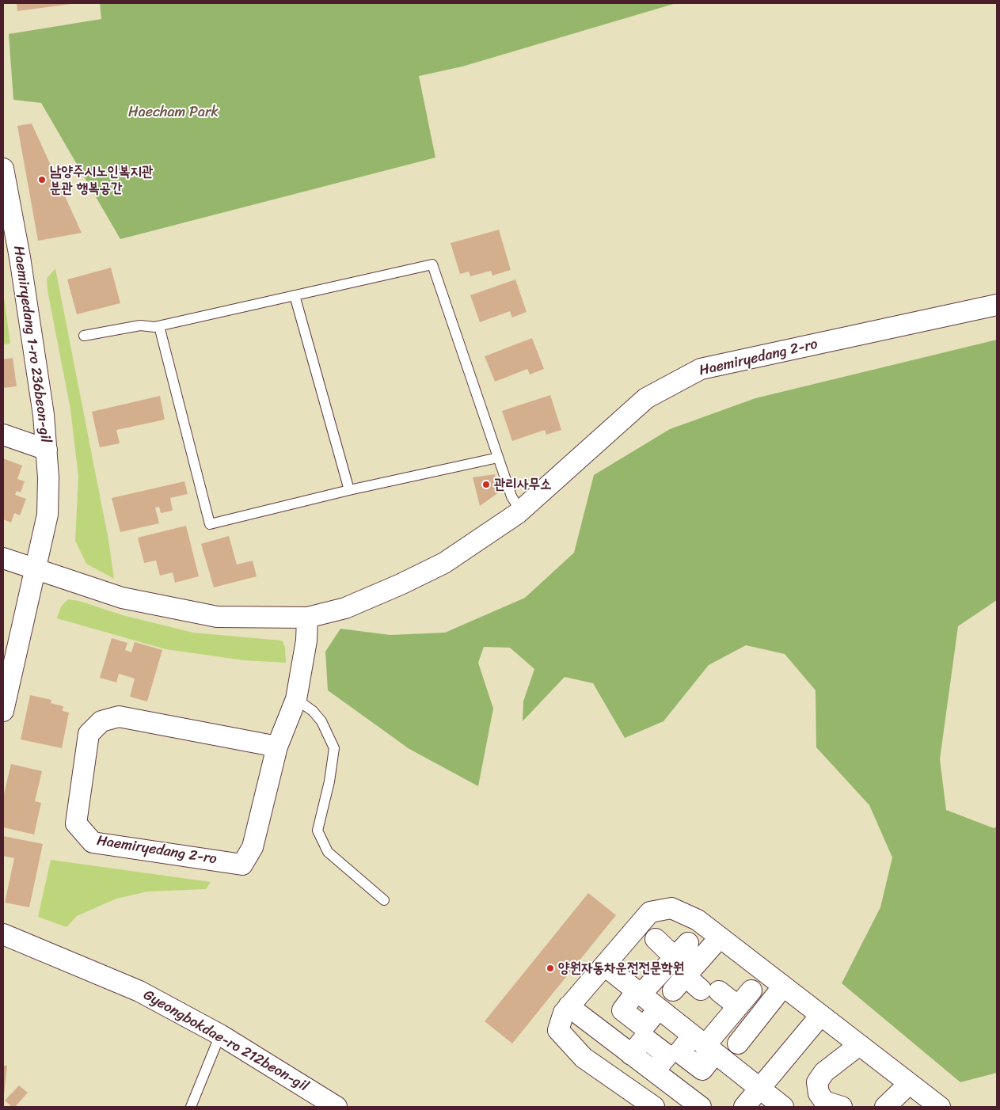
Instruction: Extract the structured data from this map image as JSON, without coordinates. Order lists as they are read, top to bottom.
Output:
{
  "streets": {
    "street": ["Haemiryedang 1-ro 236beon-gil", "Haemiryedang 2-ro", "Gyeongbokdae-ro 212beon-gil"]
  },
  "crossings": [
    ["Haemiryedang 1-ro 236beon-gil", "Haemiryedang 2-ro"]
  ],
  "parks": ["Haecham Park"],
  "places": ["남양주시노인복지관 분관 행복공간", "관리사무소", "양원자동차운전전문학원"]
}
